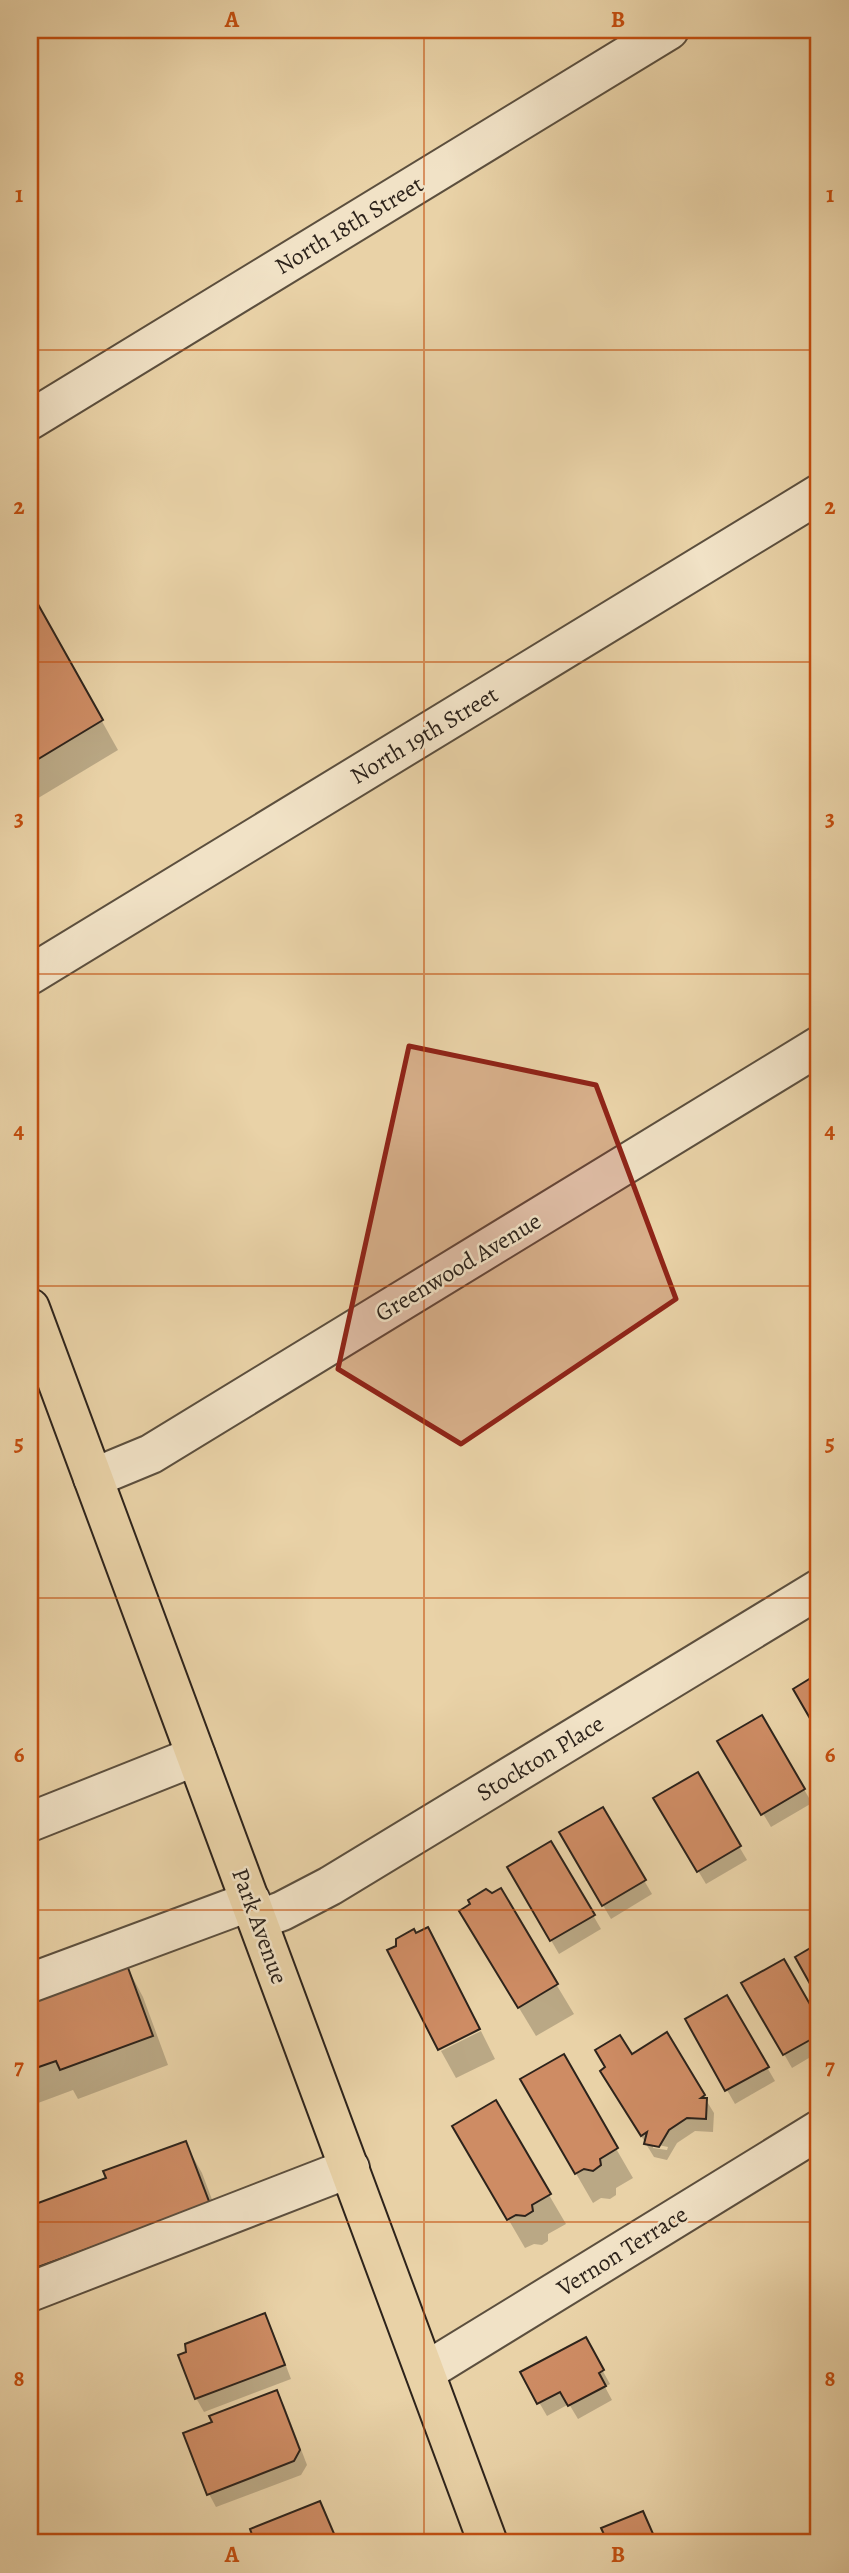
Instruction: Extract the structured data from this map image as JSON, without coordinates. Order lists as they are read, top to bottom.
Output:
{
  "streets": {
    "main road": ["Park Avenue"],
    "street": [
      "North 18th Street",
      "North 19th Street",
      "Greenwood Avenue",
      "Stockton Place",
      "Vernon Terrace"
    ]
  },
  "crossings": [
    ["Greenwood Avenue", "Park Avenue"],
    ["Stockton Place", "Park Avenue"],
    ["Park Avenue", "Vernon Terrace"]
  ],
  "grid": {
    "columns": ["A", "B"],
    "rows": [
      "1",
      "2",
      "3",
      "4",
      "5",
      "6",
      "7",
      "8"
    ]
  }
}
